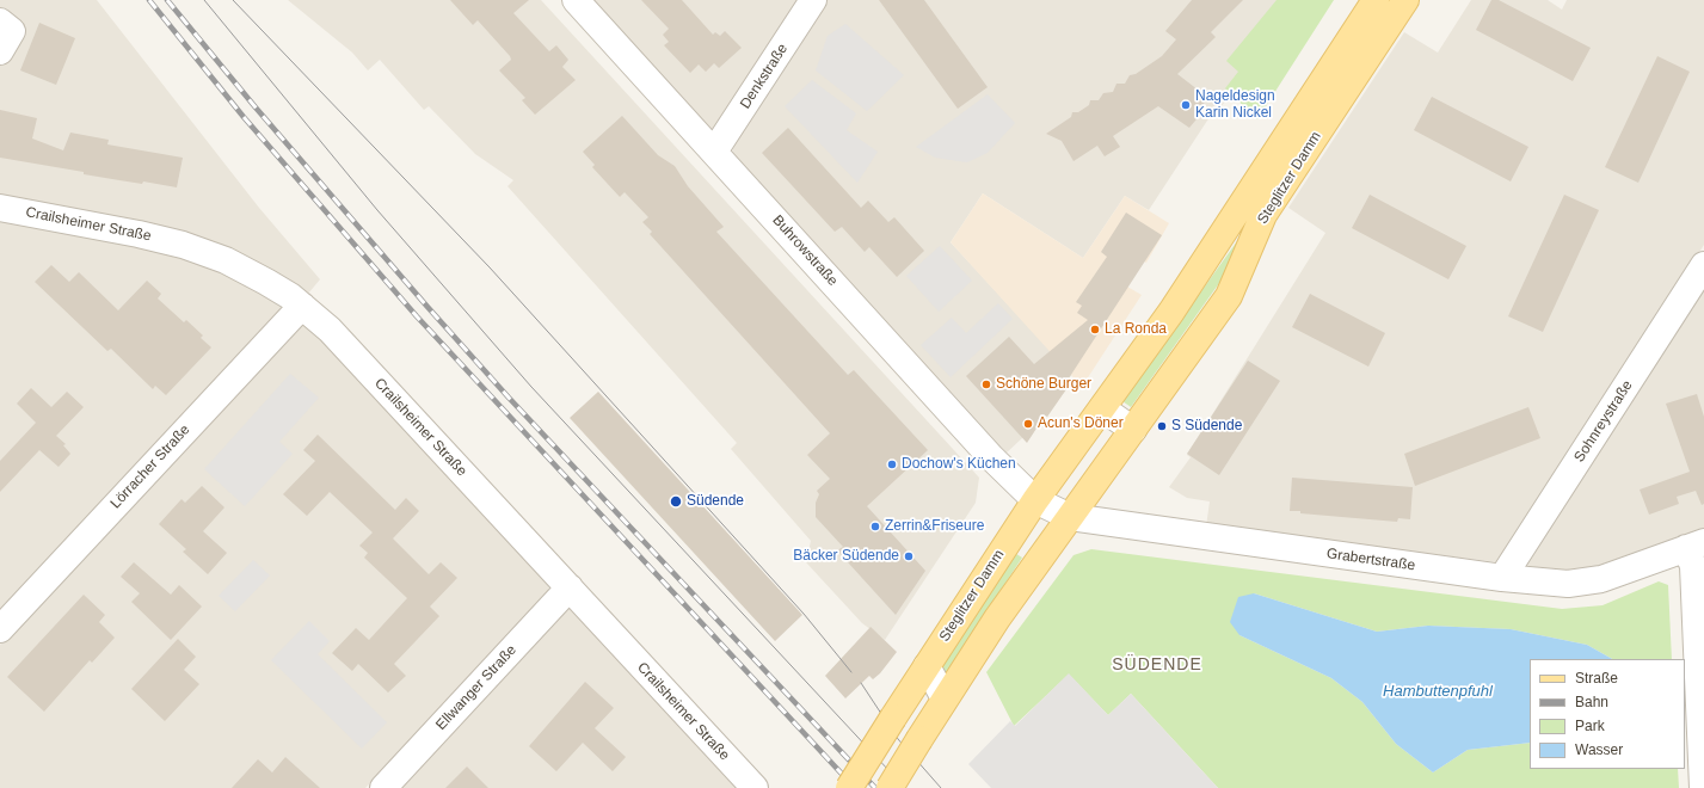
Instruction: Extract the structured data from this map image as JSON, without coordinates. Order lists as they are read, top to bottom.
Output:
{
  "streets": {
    "main road": ["Steglitzer Damm"],
    "street": [
      "Denkstraße",
      "Crailsheimer Straße",
      "Buhrowstraße",
      "Sohnreystraße",
      "Lörracher Straße",
      "Grabertstraße",
      "Ellwanger Straße"
    ]
  },
  "crossings": [
    ["Denkstraße", "Buhrowstraße"],
    ["Steglitzer Damm", "Buhrowstraße"],
    ["Steglitzer Damm", "Grabertstraße"],
    ["Crailsheimer Straße", "Lörracher Straße"],
    ["Crailsheimer Straße", "Ellwanger Straße"],
    ["Buhrowstraße", "Grabertstraße"],
    ["Sohnreystraße", "Grabertstraße"]
  ],
  "districts": ["SÜDENDE"],
  "water": ["Hambuttenpfuhl"],
  "places": [
    "Nageldesign Karin Nickel",
    "La Ronda",
    "Schöne Burger",
    "Acun's Döner",
    "S Südende",
    "Dochow's Küchen",
    "Südende",
    "Zerrin&Friseure",
    "Bäcker Südende"
  ],
  "legend": [
    "Straße",
    "Bahn",
    "Park",
    "Wasser"
  ]
}
